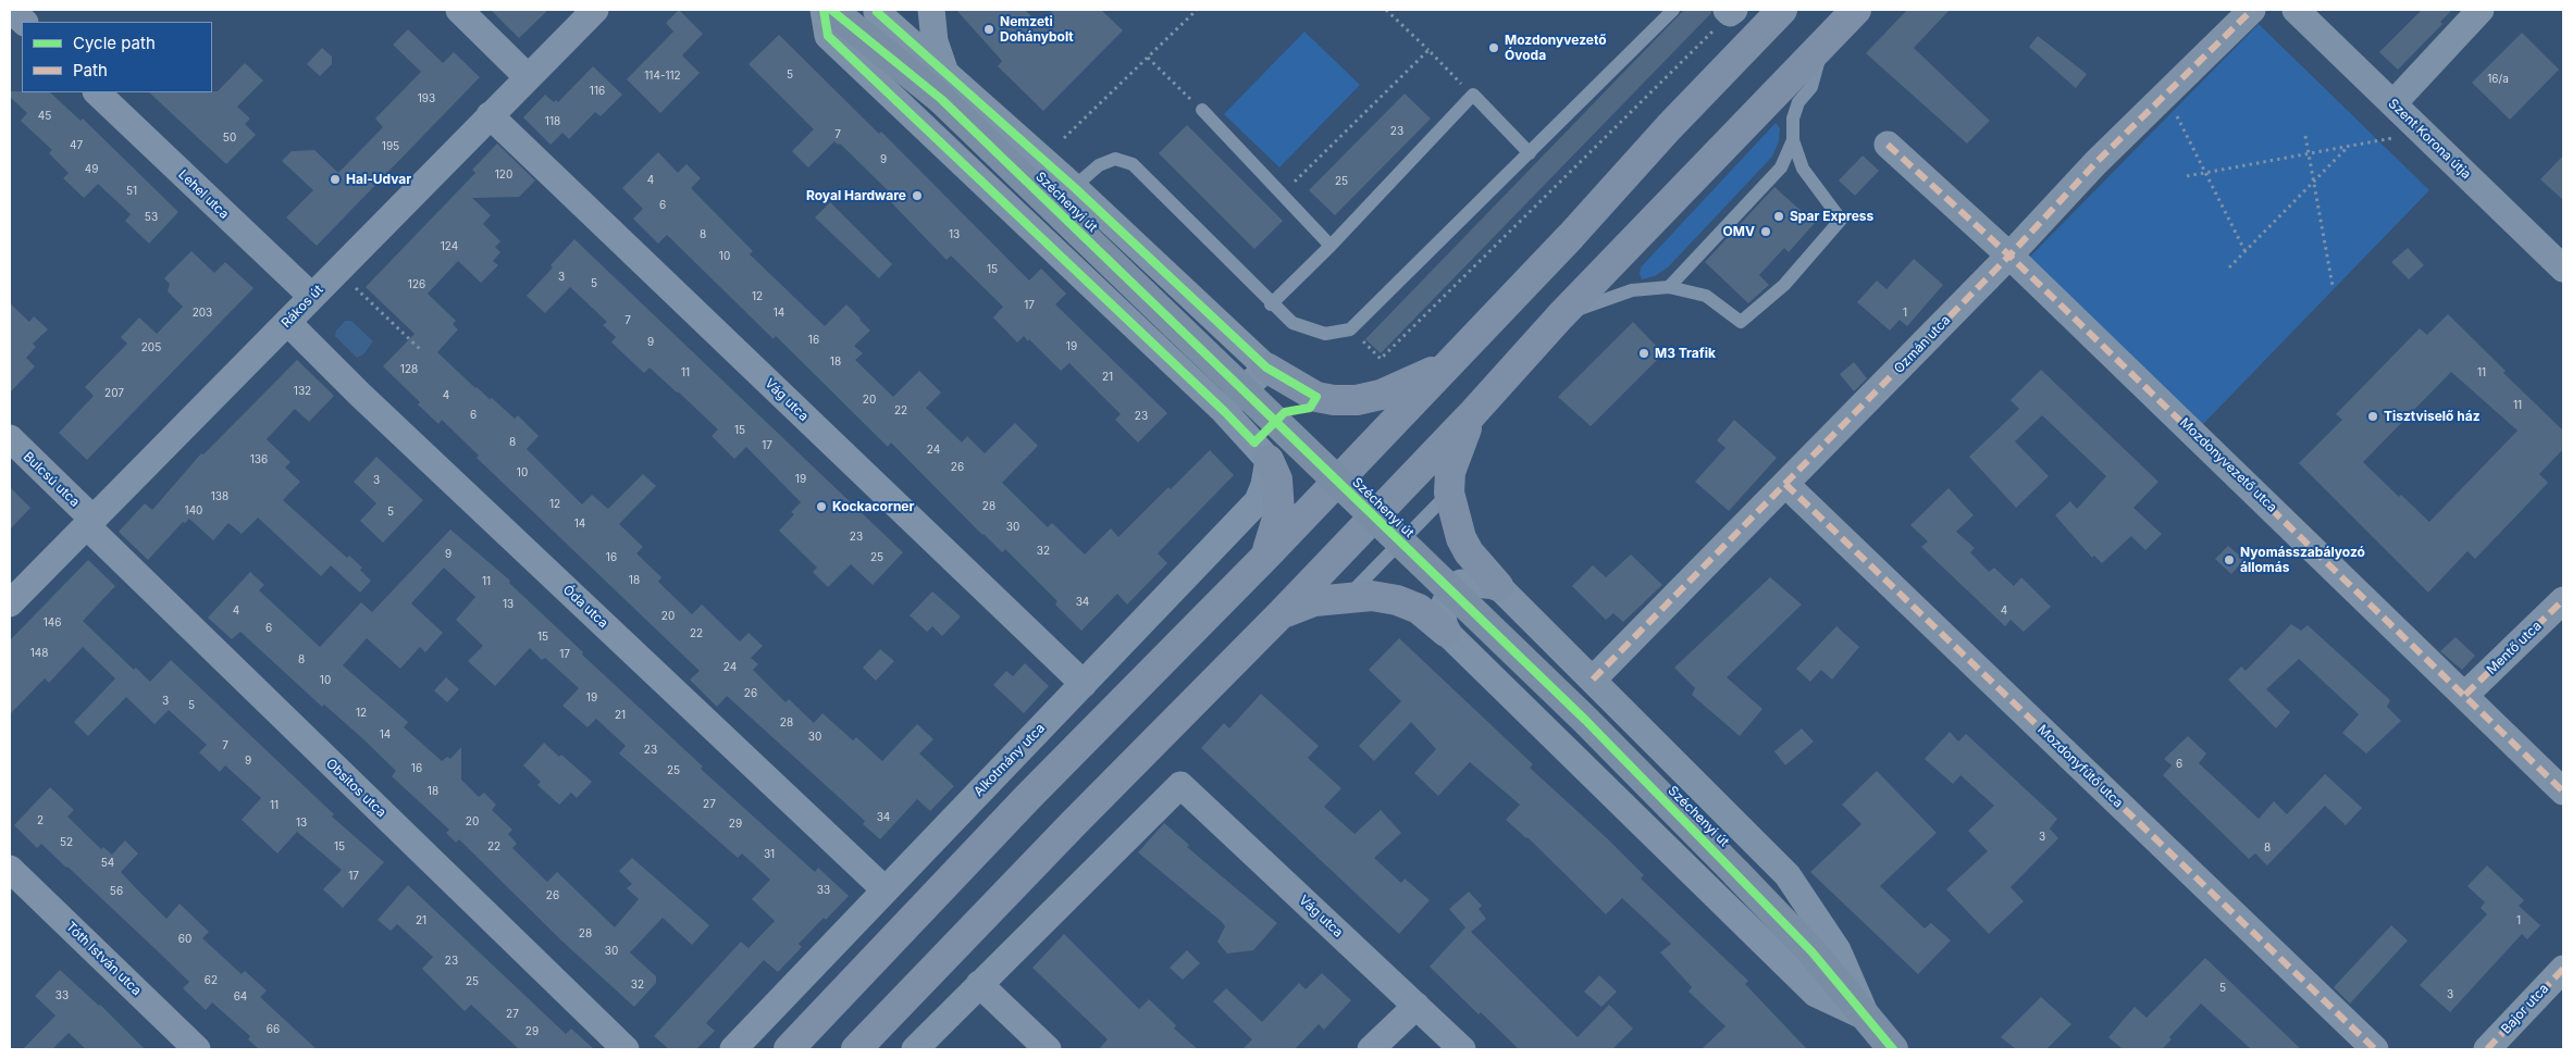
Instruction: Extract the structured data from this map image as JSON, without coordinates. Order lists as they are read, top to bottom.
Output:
{
  "streets": {
    "street": [
      "Szent Korona útja",
      "Lehel utca",
      "Széchenyi út",
      "Rákos út",
      "Ozmán utca",
      "Vág utca",
      "Mozdonyvezető utca",
      "Bulcsú utca",
      "Óda utca",
      "Mentő utca",
      "Alkotmány utca",
      "Mozdonyfűtő utca",
      "Obsitos utca",
      "Tóth István utca",
      "Bajor utca"
    ]
  },
  "crossings": [
    ["Lehel utca", "Rákos út"],
    ["Rákos út", "Vág utca"],
    ["Rákos út", "Bulcsú utca"],
    ["Rákos út", "Óda utca"],
    ["Rákos út", "Obsitos utca"],
    ["Ozmán utca", "Mozdonyvezető utca"],
    ["Ozmán utca", "Mozdonyfűtő utca"],
    ["Vág utca", "Alkotmány utca"],
    ["Mozdonyvezető utca", "Mentő utca"],
    ["Bulcsú utca", "Obsitos utca"],
    ["Óda utca", "Alkotmány utca"]
  ],
  "places": [
    "Nemzeti Dohánybolt",
    "Mozdonyvezető Óvoda",
    "Hal-Udvar",
    "Royal Hardware",
    "Spar Express",
    "OMV",
    "M3 Trafik",
    "Tisztviselő ház",
    "Kockacorner",
    "Nyomásszabályozó állomás"
  ],
  "house_numbers": [
    "5",
    "114-112",
    "16/a",
    "116",
    "193",
    "45",
    "118",
    "23",
    "7",
    "50",
    "47",
    "195",
    "9",
    "49",
    "120",
    "4",
    "25",
    "51",
    "6",
    "53",
    "8",
    "13",
    "124",
    "10",
    "15",
    "3",
    "5",
    "126",
    "12",
    "17",
    "203",
    "14",
    "1",
    "7",
    "16",
    "9",
    "19",
    "205",
    "18",
    "128",
    "11",
    "11",
    "21",
    "132",
    "207",
    "4",
    "20",
    "11",
    "22",
    "6",
    "23",
    "15",
    "8",
    "17",
    "24",
    "136",
    "26",
    "10",
    "19",
    "3",
    "138",
    "12",
    "28",
    "140",
    "5",
    "14",
    "30",
    "23",
    "32",
    "9",
    "16",
    "25",
    "18",
    "11",
    "34",
    "13",
    "4",
    "4",
    "20",
    "146",
    "6",
    "22",
    "15",
    "148",
    "17",
    "8",
    "24",
    "10",
    "26",
    "19",
    "3",
    "5",
    "12",
    "21",
    "28",
    "14",
    "30",
    "7",
    "23",
    "9",
    "6",
    "16",
    "25",
    "18",
    "27",
    "11",
    "34",
    "2",
    "20",
    "13",
    "29",
    "3",
    "52",
    "15",
    "22",
    "8",
    "31",
    "54",
    "17",
    "33",
    "56",
    "26",
    "21",
    "1",
    "28",
    "60",
    "30",
    "23",
    "62",
    "25",
    "32",
    "5",
    "3",
    "33",
    "64",
    "27",
    "66",
    "29"
  ],
  "legend": ["Cycle path", "Path"]
}
